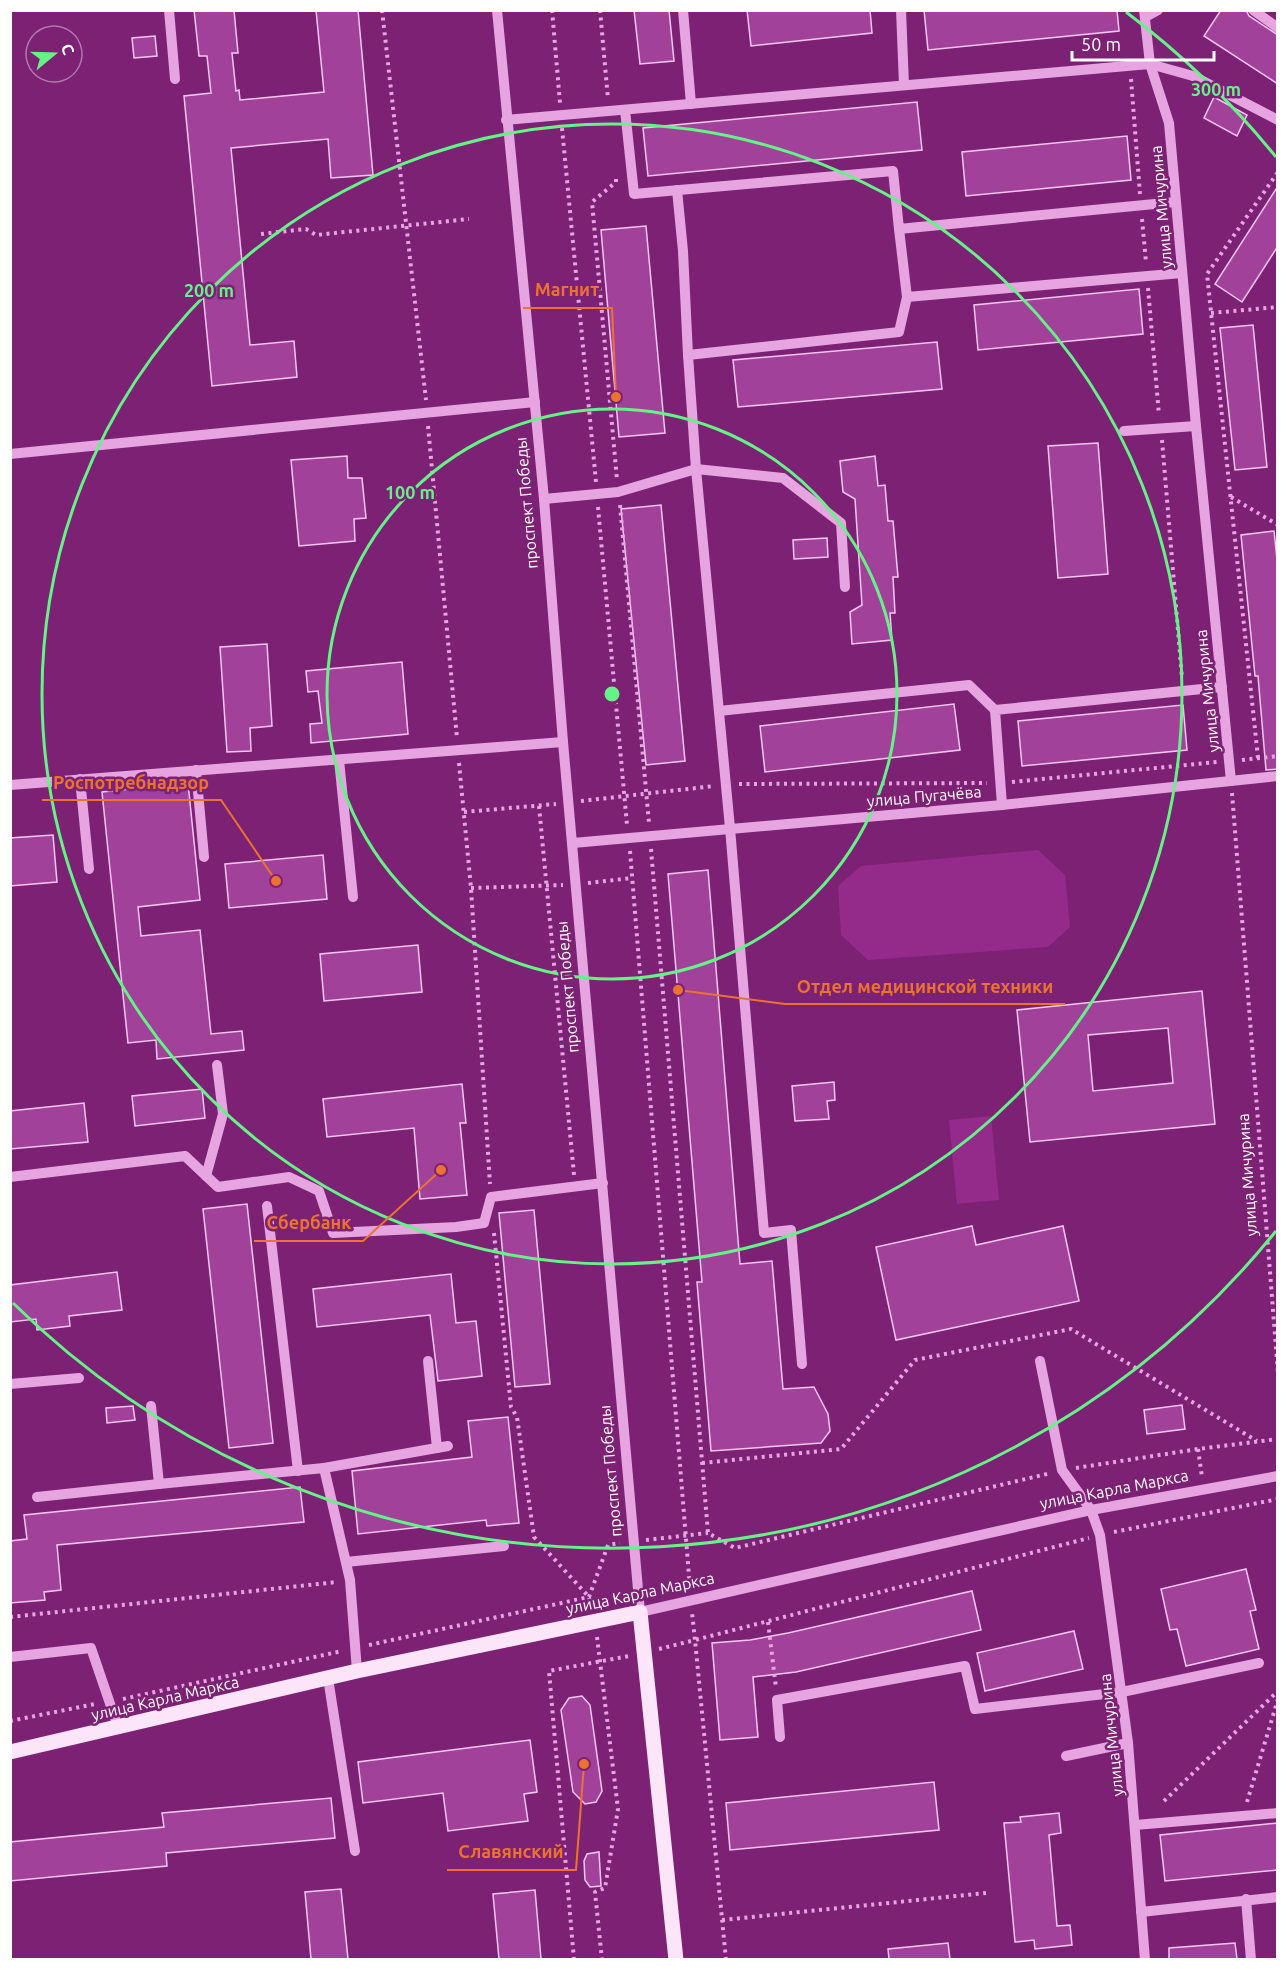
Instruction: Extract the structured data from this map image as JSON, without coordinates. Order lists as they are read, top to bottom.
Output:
{
  "streets": {
    "main road": ["проспект Победы", "улица Карла Маркса"],
    "street": ["улица Мичурина", "улица Пугачёва"]
  },
  "crossings": [
    ["улица Мичурина", "улица Пугачёва"],
    ["улица Мичурина", "улица Карла Маркса"],
    ["проспект Победы", "улица Пугачёва"],
    ["проспект Победы", "улица Карла Маркса"]
  ],
  "places": [
    "Магнит",
    "Роспотребнадзор",
    "Отдел медицинской техники",
    "Сбербанк",
    "Славянский"
  ],
  "scale_bar": "50 m",
  "north": "right",
  "rings": ["300 m", "200 m", "100 m"]
}
